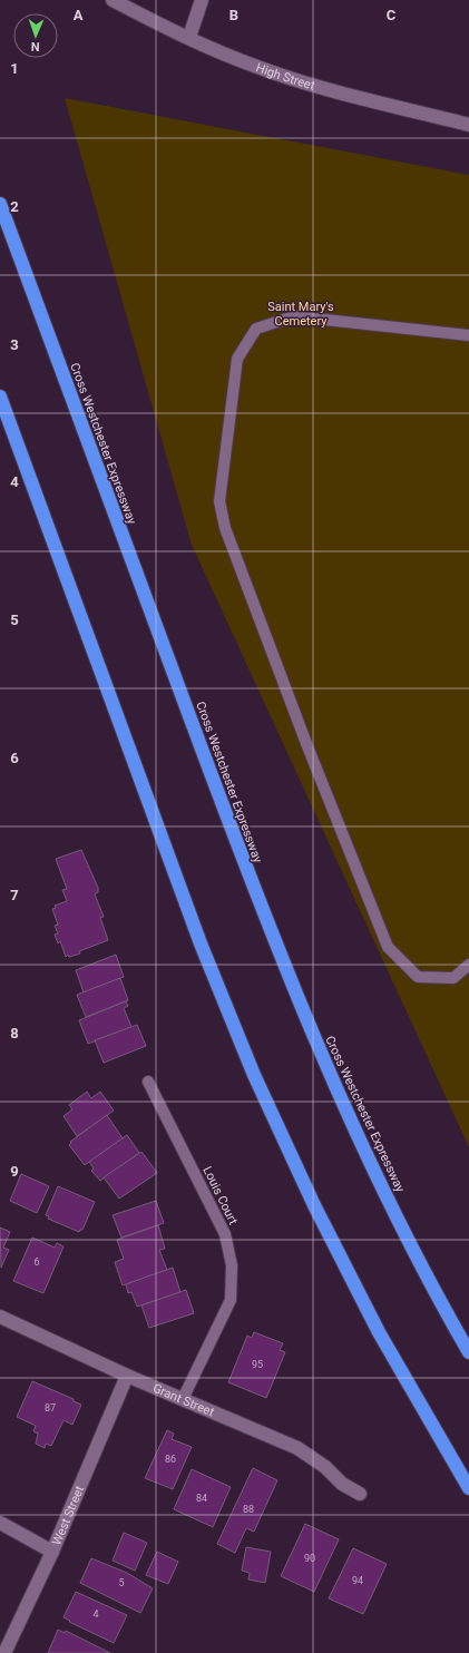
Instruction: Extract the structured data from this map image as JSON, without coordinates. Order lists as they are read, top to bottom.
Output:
{
  "streets": {
    "highway": ["Cross Westchester Expressway"],
    "street": ["High Street", "Grant Street", "West Street"],
    "lane": ["Louis Court"]
  },
  "crossings": [
    ["Louis Court", "Grant Street"],
    ["Grant Street", "West Street"]
  ],
  "parks": ["Saint Mary's Cemetery"],
  "house_numbers": [
    "6",
    "95",
    "87",
    "86",
    "84",
    "88",
    "90",
    "94",
    "5",
    "4"
  ],
  "north": "bottom",
  "grid": {
    "columns": ["A", "B", "C"],
    "rows": [
      "1",
      "2",
      "3",
      "4",
      "5",
      "6",
      "7",
      "8",
      "9"
    ]
  }
}
